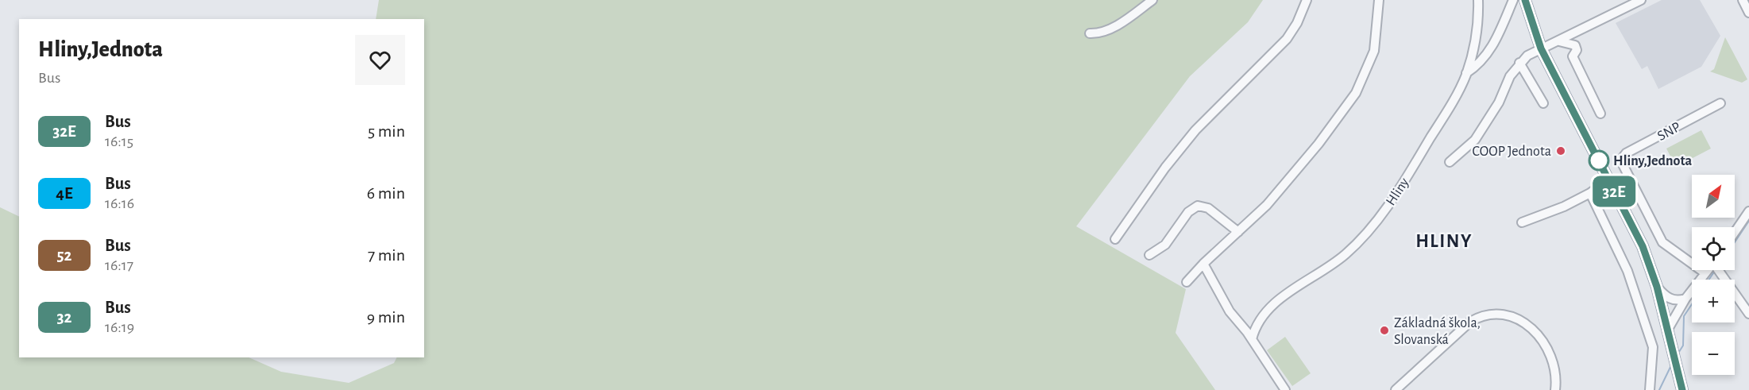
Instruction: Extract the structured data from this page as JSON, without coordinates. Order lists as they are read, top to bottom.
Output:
{
  "streets": {
    "street": ["SNP", "Hliny"]
  },
  "districts": ["HLINY"],
  "places": ["COOP Jednota", "Hliny,Jednota", "Základná škola, Slovanská"],
  "lines": ["bus line 32E"],
  "north": "top right",
  "page": {
    "on_map": "32E",
    "heading": ["Hliny,Jednota", "Bus"],
    "list": [
      {
        "mark": "32E",
        "name": "Bus",
        "note": "16:15",
        "value": "5 min"
      },
      {
        "mark": "4E",
        "name": "Bus",
        "note": "16:16",
        "value": "6 min"
      },
      {
        "mark": "52",
        "name": "Bus",
        "note": "16:17",
        "value": "7 min"
      },
      {
        "mark": "32",
        "name": "Bus",
        "note": "16:19",
        "value": "9 min"
      }
    ],
    "map_buttons": ["+", "−"]
  }
}
